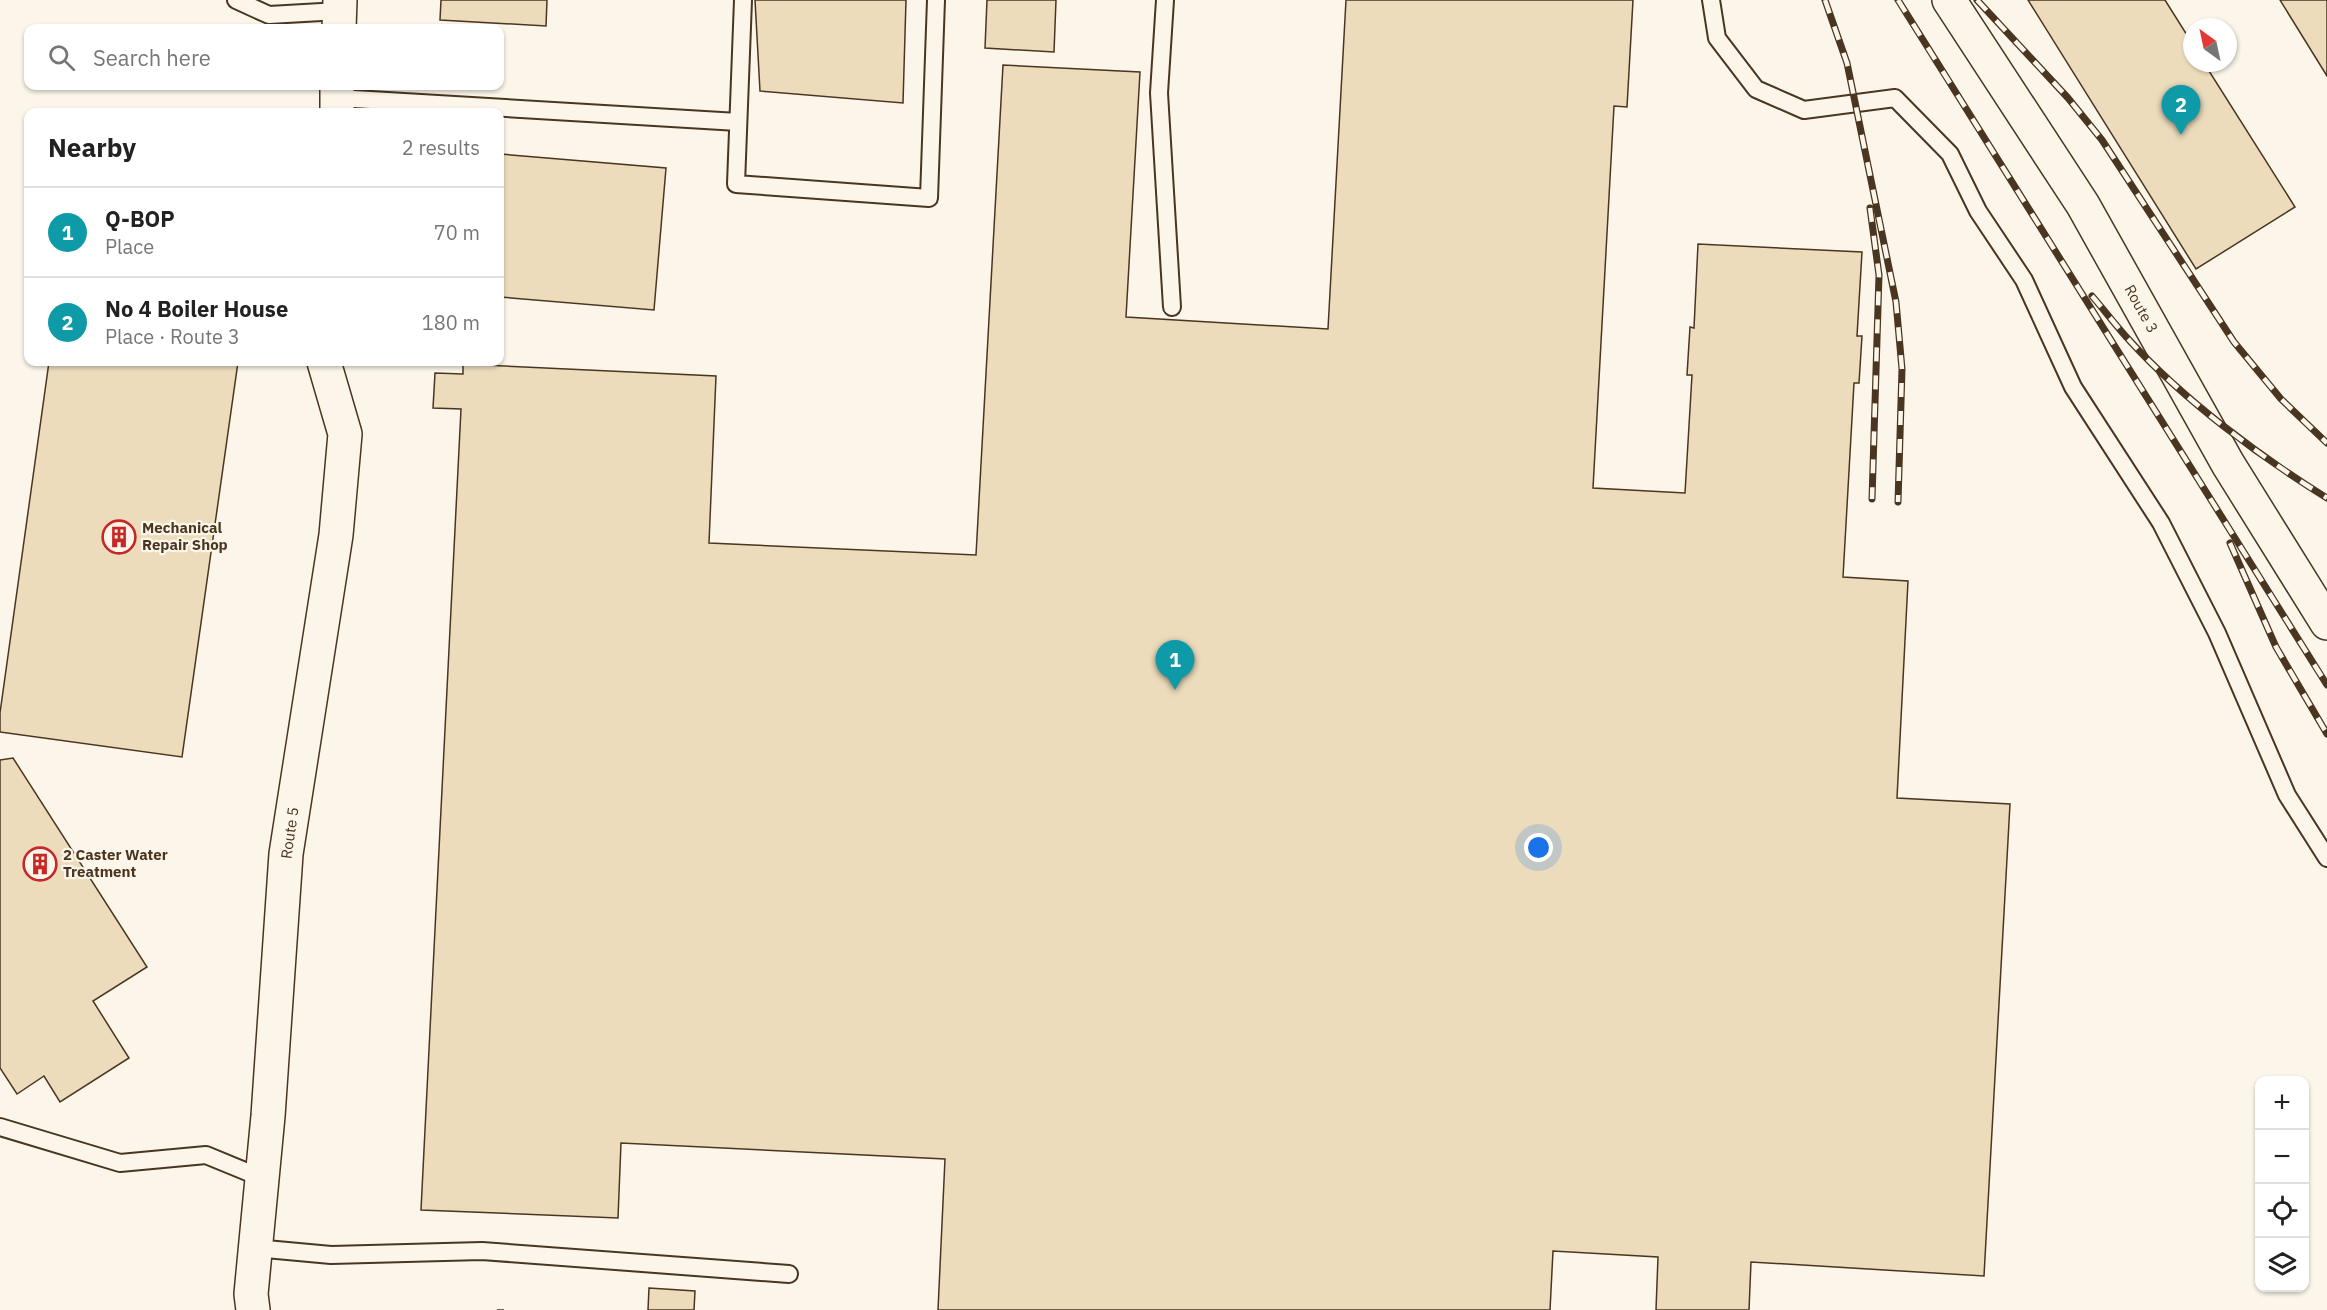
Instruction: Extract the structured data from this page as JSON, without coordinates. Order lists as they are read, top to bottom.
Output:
{
  "streets": {
    "street": ["Route 3", "Route 5"]
  },
  "places": {
    "building": ["Mechanical Repair Shop", "2 Caster Water Treatment"]
  },
  "north": "top left",
  "page": {
    "search": "Search here",
    "pins": ["2", "1"],
    "heading": ["Nearby", "2 results"],
    "list": [
      {
        "mark": "1",
        "name": "Q-BOP",
        "note": "Place",
        "value": "70 m"
      },
      {
        "mark": "2",
        "name": "No 4 Boiler House",
        "note": "Place · Route 3",
        "value": "180 m"
      }
    ],
    "map_buttons": ["+", "−"]
  }
}
